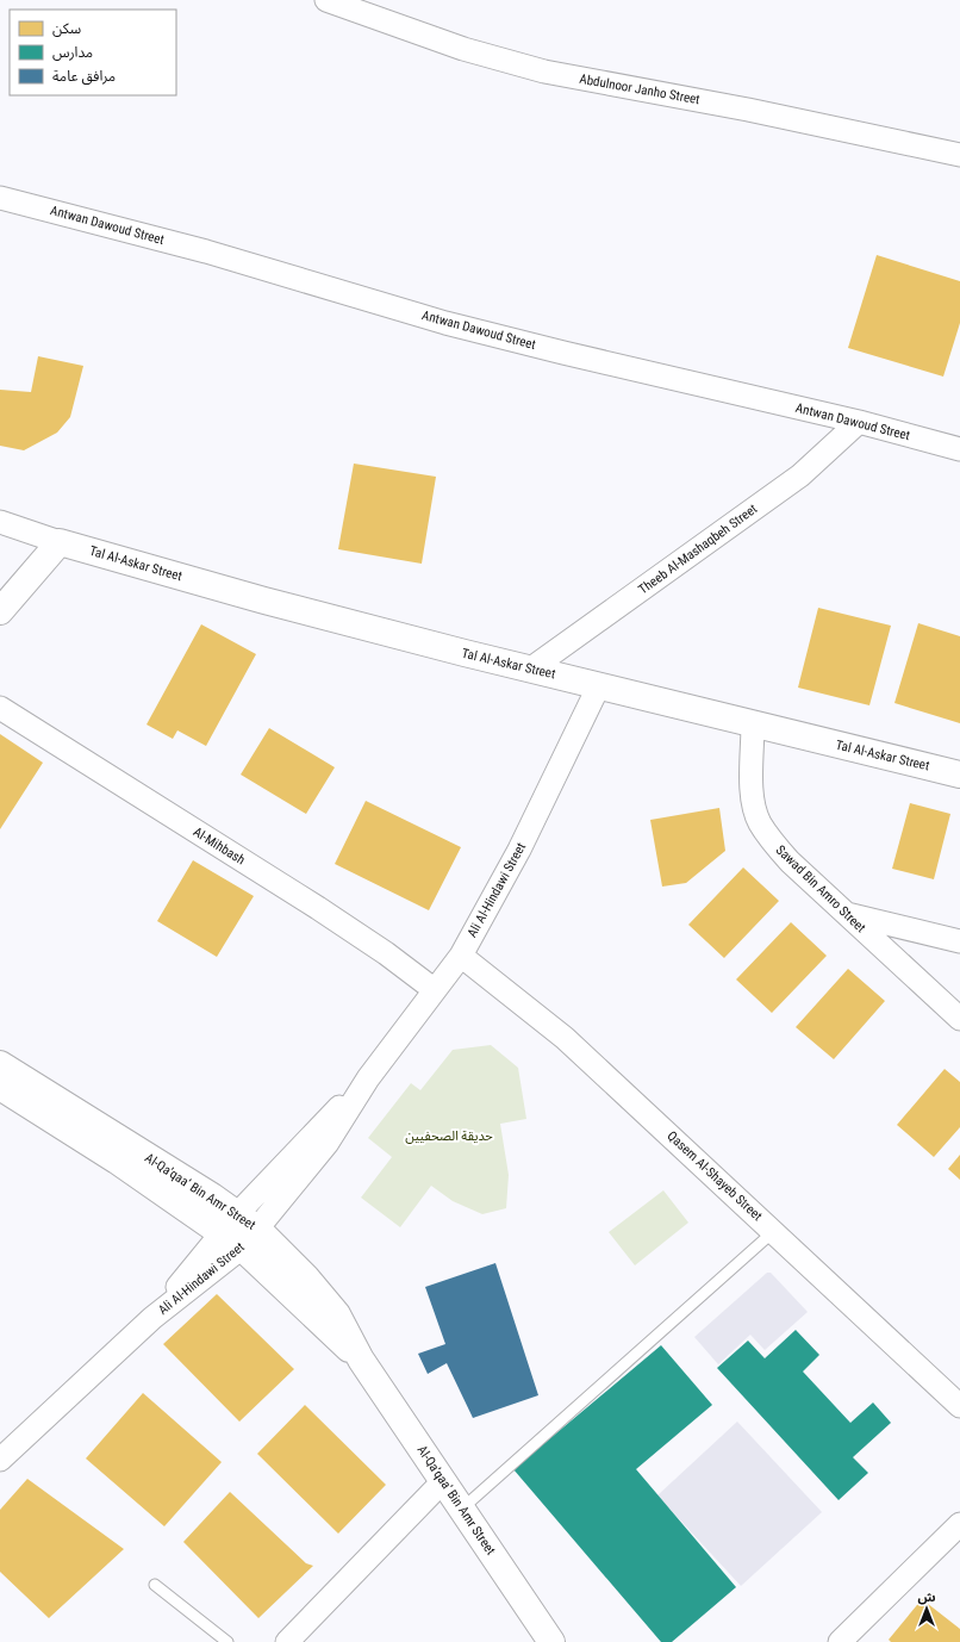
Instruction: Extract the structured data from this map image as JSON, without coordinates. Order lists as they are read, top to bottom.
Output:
{
  "streets": {
    "street": [
      "Abdulnoor Janho Street",
      "Antwan Dawoud Street",
      "Theeb Al-Mashaqbeh Street",
      "Tal Al-Askar Street",
      "Al-Mihbash",
      "Sawad Bin Amro Street",
      "Ali Al-Hindawi Street",
      "Qasem Al-Shayeb Street",
      "Al-Qa’qaa’ Bin Amr Street"
    ]
  },
  "crossings": [
    ["Antwan Dawoud Street", "Theeb Al-Mashaqbeh Street"],
    ["Theeb Al-Mashaqbeh Street", "Tal Al-Askar Street"],
    ["Tal Al-Askar Street", "Sawad Bin Amro Street"],
    ["Tal Al-Askar Street", "Ali Al-Hindawi Street"],
    ["Al-Mihbash", "Ali Al-Hindawi Street"],
    ["Ali Al-Hindawi Street", "Qasem Al-Shayeb Street"],
    ["Ali Al-Hindawi Street", "Al-Qa’qaa’ Bin Amr Street"]
  ],
  "parks": ["حديقة الصحفيين"],
  "legend": ["سكن", "مدارس", "مرافق عامة"],
  "north": "top"
}
